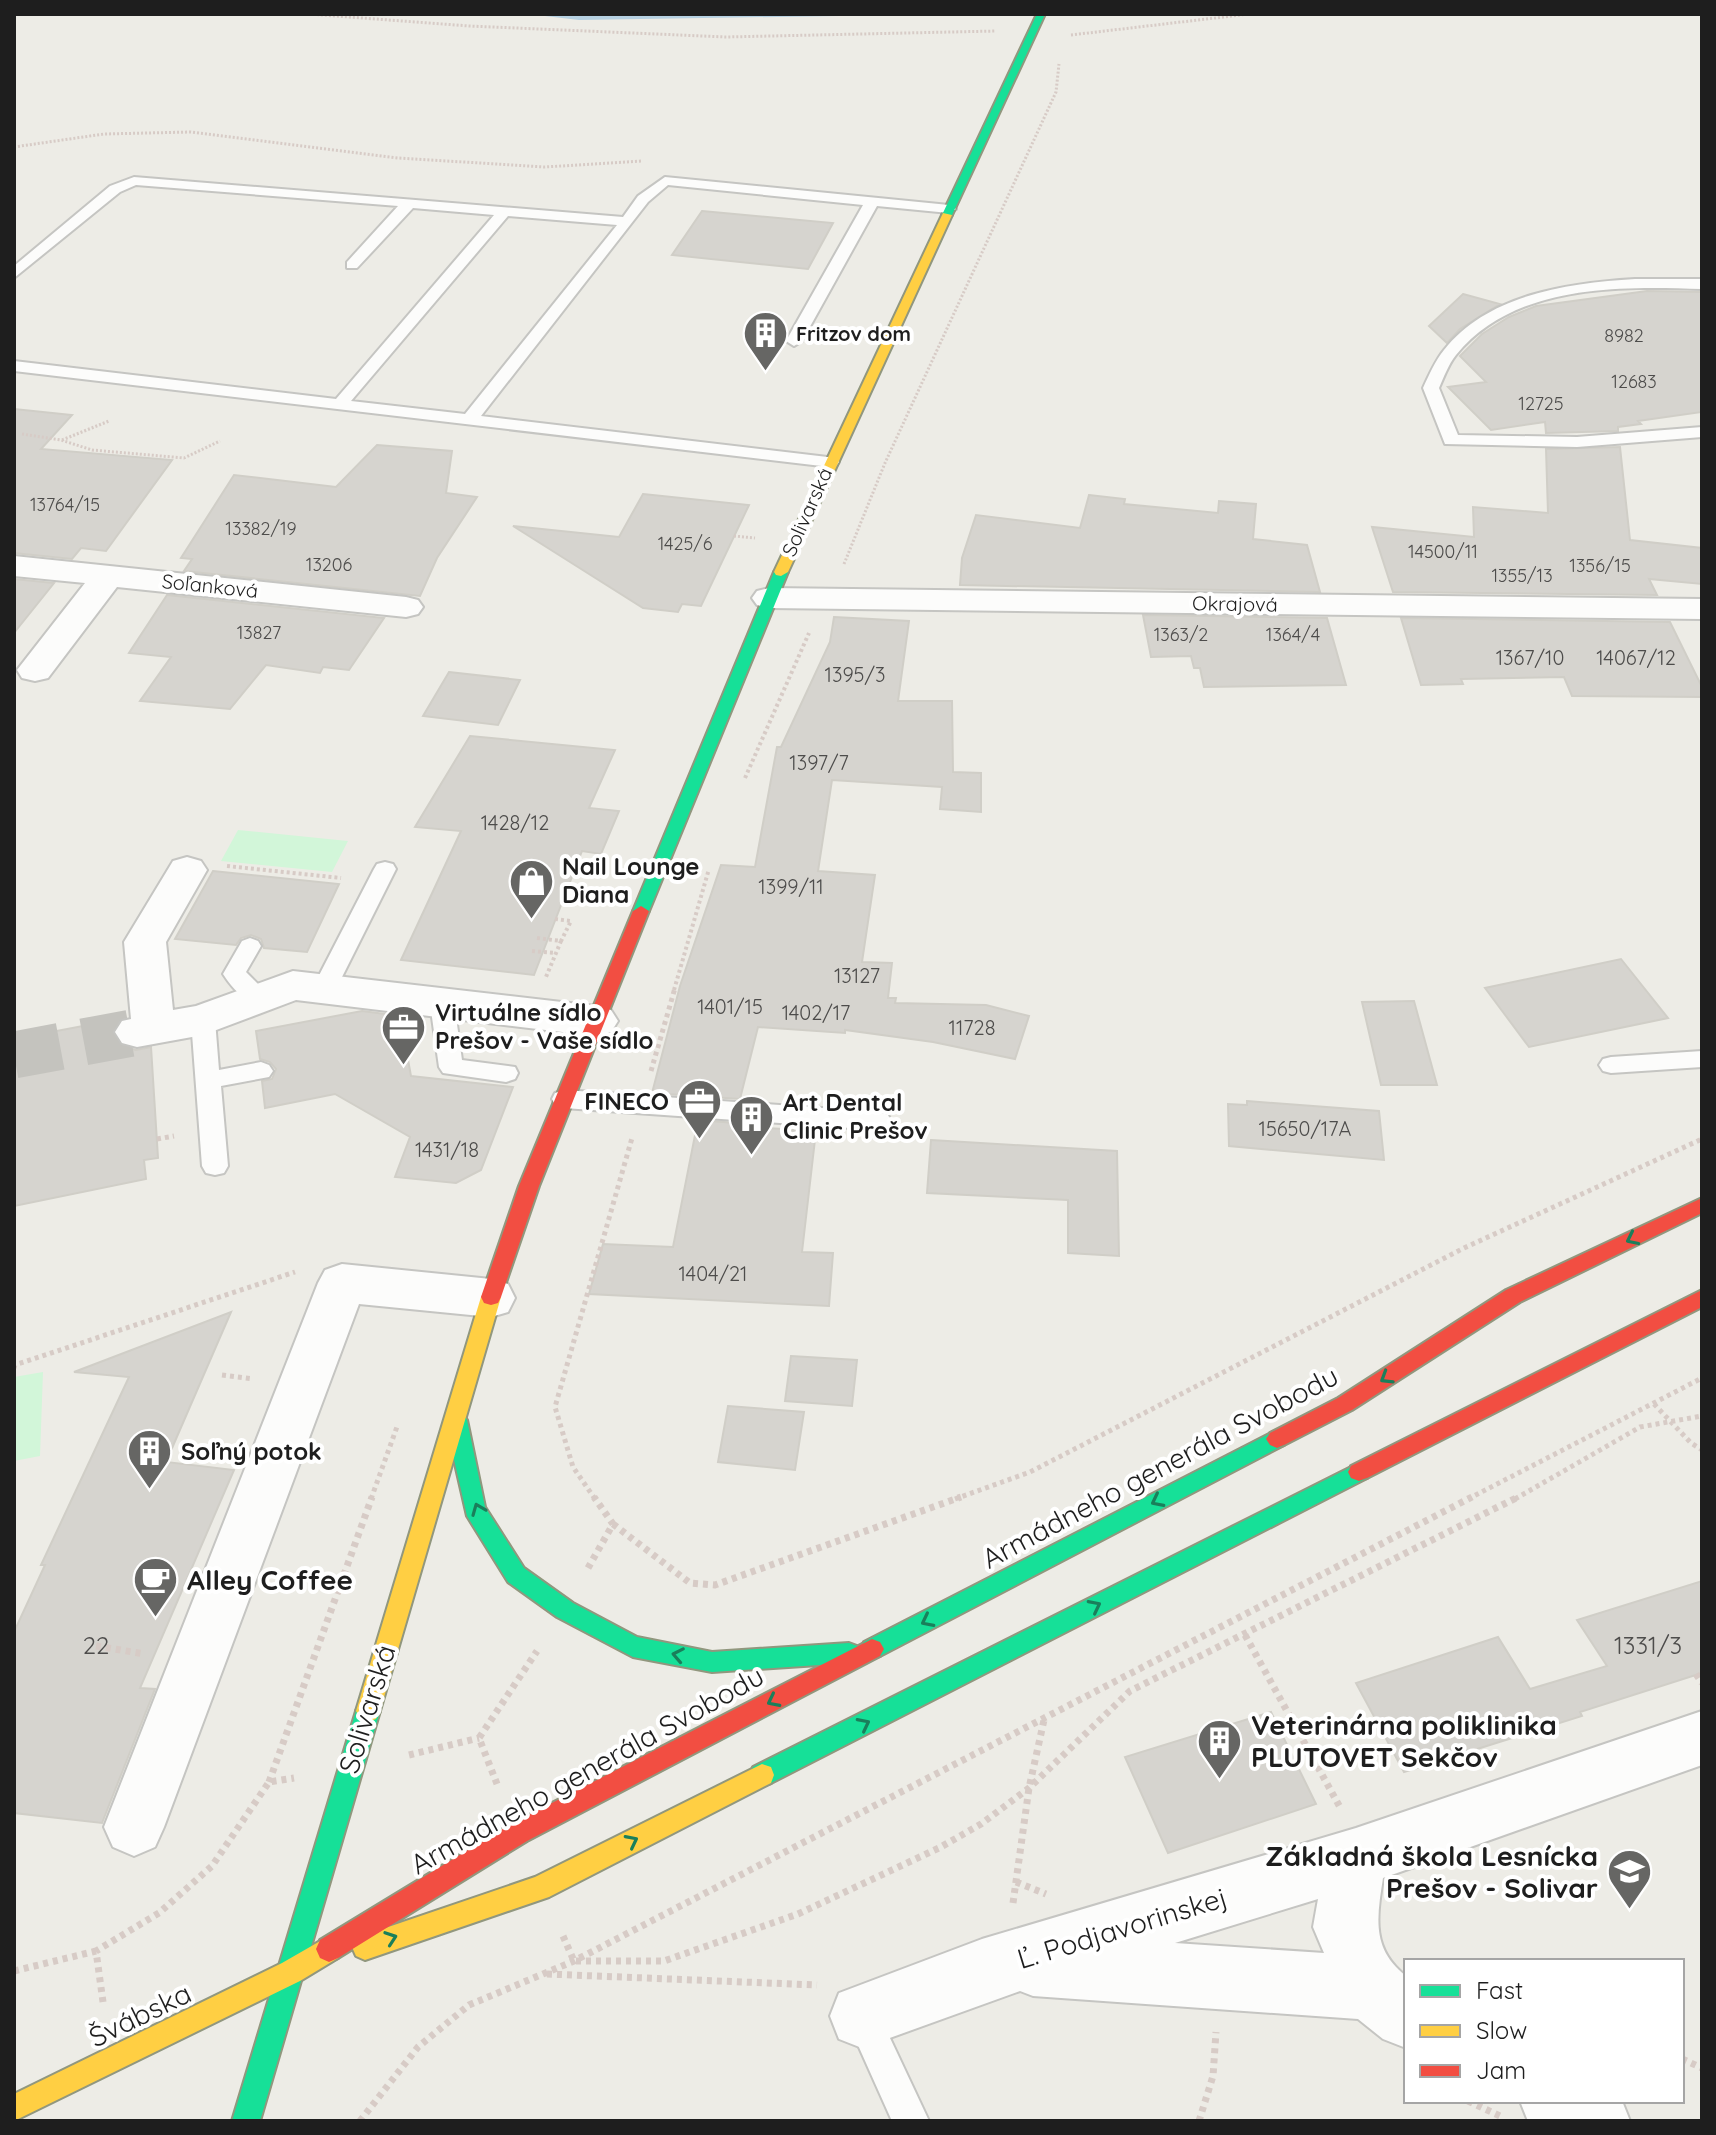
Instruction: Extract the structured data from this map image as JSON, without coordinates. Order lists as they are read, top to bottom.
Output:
{
  "streets": {
    "street": [
      "Solivarská",
      "Soľanková",
      "Okrajová",
      "Armádneho generála Svobodu",
      "Ľ. Podjavorinskej",
      "Švábska"
    ]
  },
  "crossings": [
    ["Solivarská", "Okrajová"],
    ["Solivarská", "Armádneho generála Svobodu"],
    ["Solivarská", "Švábska"],
    ["Armádneho generála Svobodu", "Švábska"]
  ],
  "places": {
    "building": [
      "Fritzov dom",
      "Art Dental Clinic Prešov",
      "Soľný potok",
      "Veterinárna poliklinika PLUTOVET Sekčov"
    ],
    "shop": ["Nail Lounge Diana"],
    "office": ["Virtuálne sídlo Prešov - Vaše sídlo", "FINECO"],
    "cafe": ["Alley Coffee"],
    "school or university": ["Základná škola Lesnícka Prešov - Solivar"]
  },
  "house_numbers": [
    "8982",
    "12683",
    "12725",
    "13764/15",
    "13382/19",
    "1425/6",
    "14500/11",
    "13206",
    "1356/15",
    "1355/13",
    "13827",
    "1363/2",
    "1364/4",
    "1367/10",
    "14067/12",
    "1395/3",
    "1397/7",
    "1428/12",
    "1399/11",
    "13127",
    "1401/15",
    "1402/17",
    "11728",
    "15650/17A",
    "1431/18",
    "1404/21",
    "22",
    "1331/3"
  ],
  "legend": ["Fast", "Slow", "Jam"]
}
